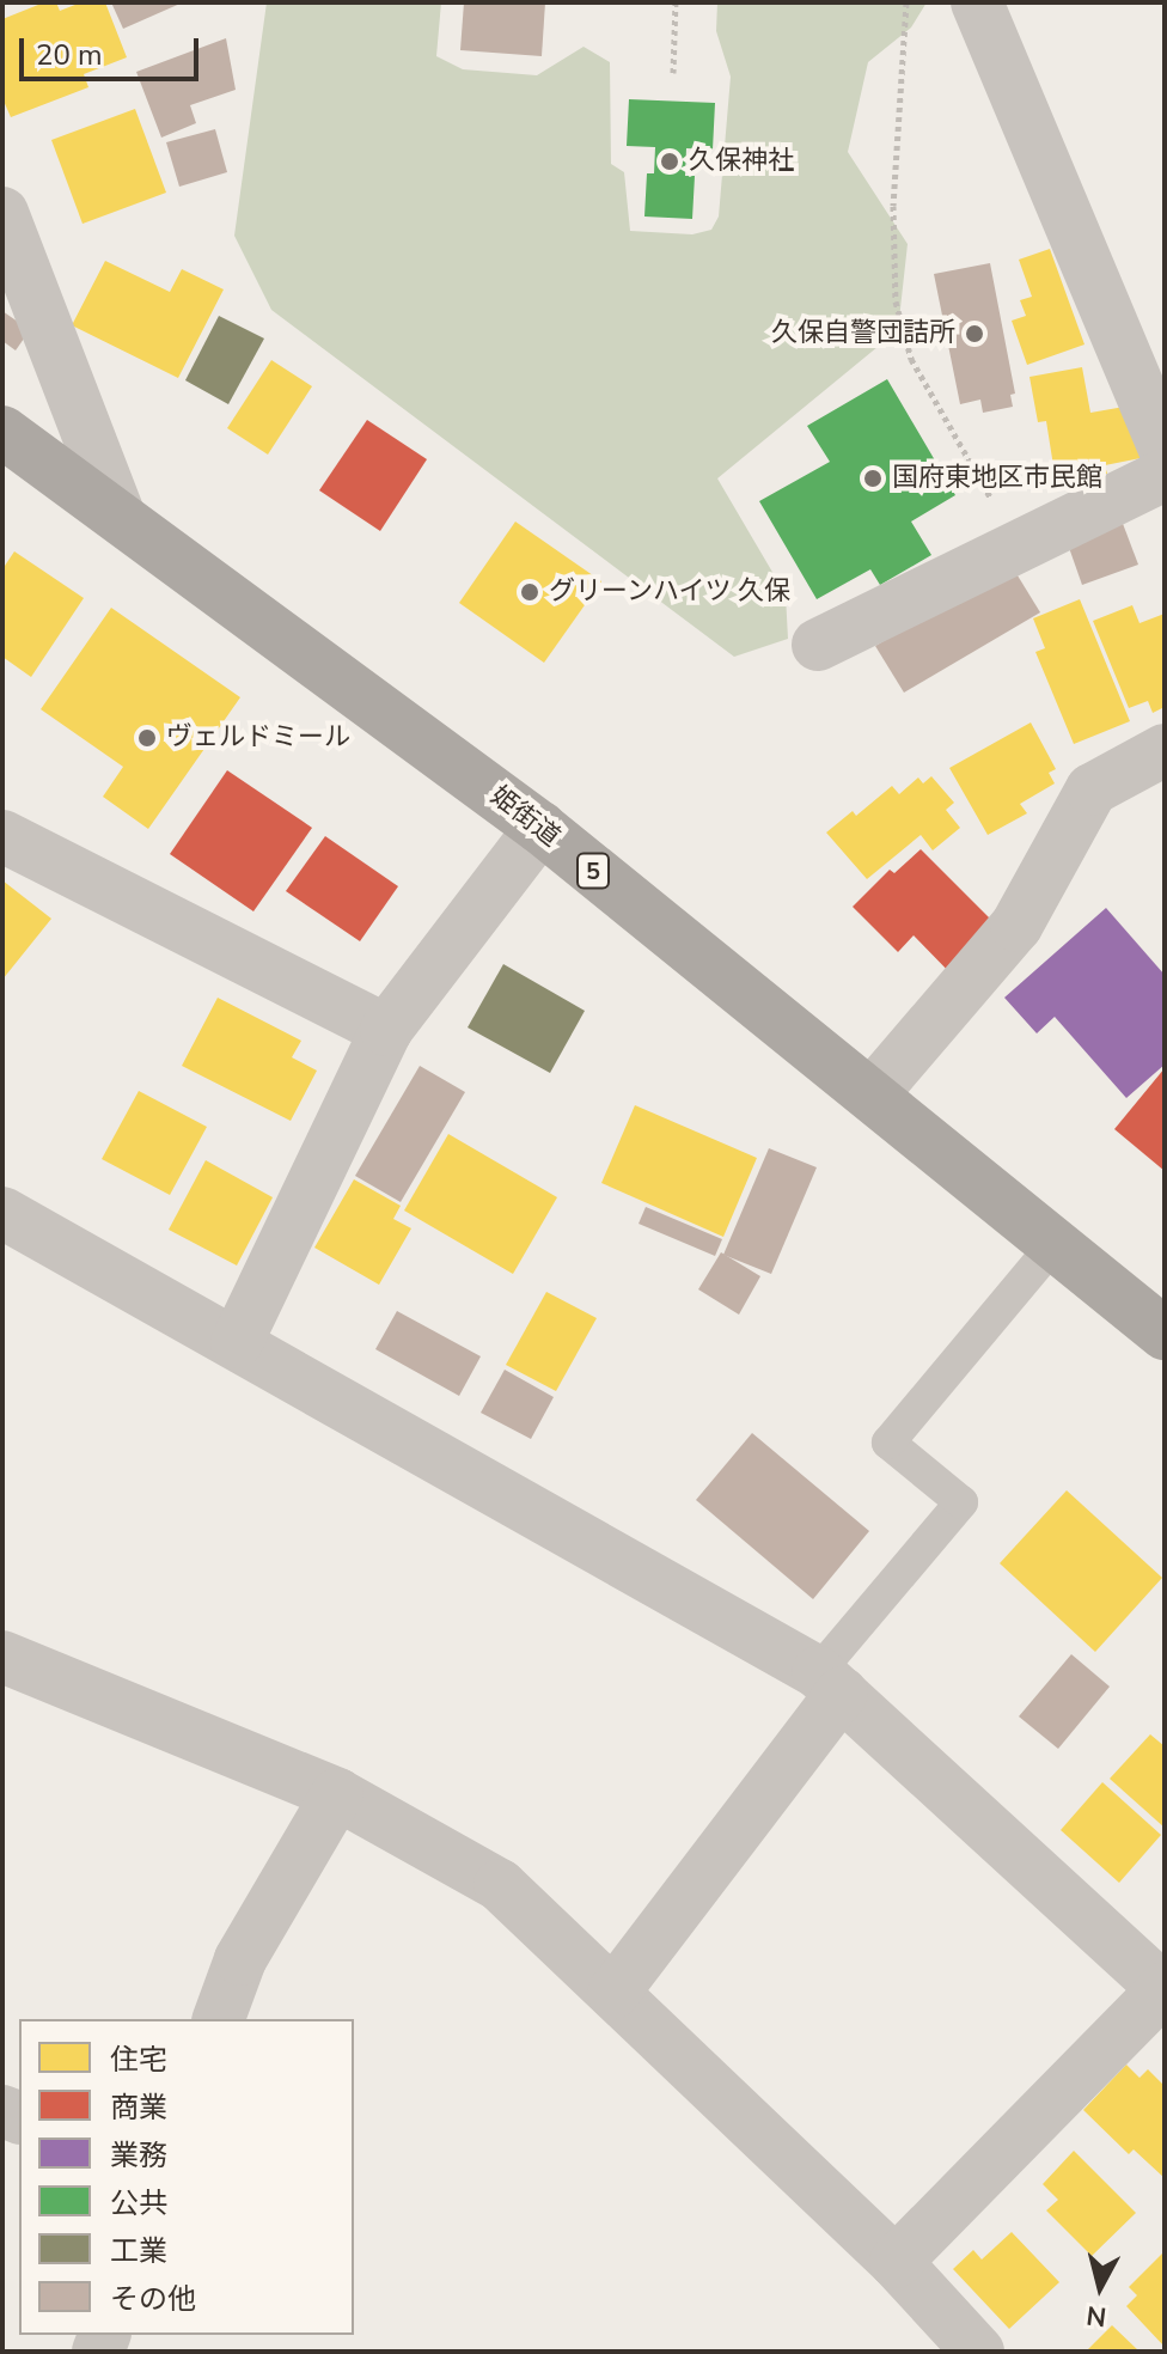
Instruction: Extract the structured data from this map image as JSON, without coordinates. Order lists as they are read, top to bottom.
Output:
{
  "streets": {
    "main road": ["姫街道", "5"]
  },
  "places": [
    "久保神社",
    "久保自警団詰所",
    "国府東地区市民館",
    "グリーンハイツ 久保",
    "ヴェルドミール"
  ],
  "legend": [
    "住宅",
    "商業",
    "業務",
    "公共",
    "工業",
    "その他"
  ],
  "scale_bar": "20 m",
  "north": "bottom"
}
